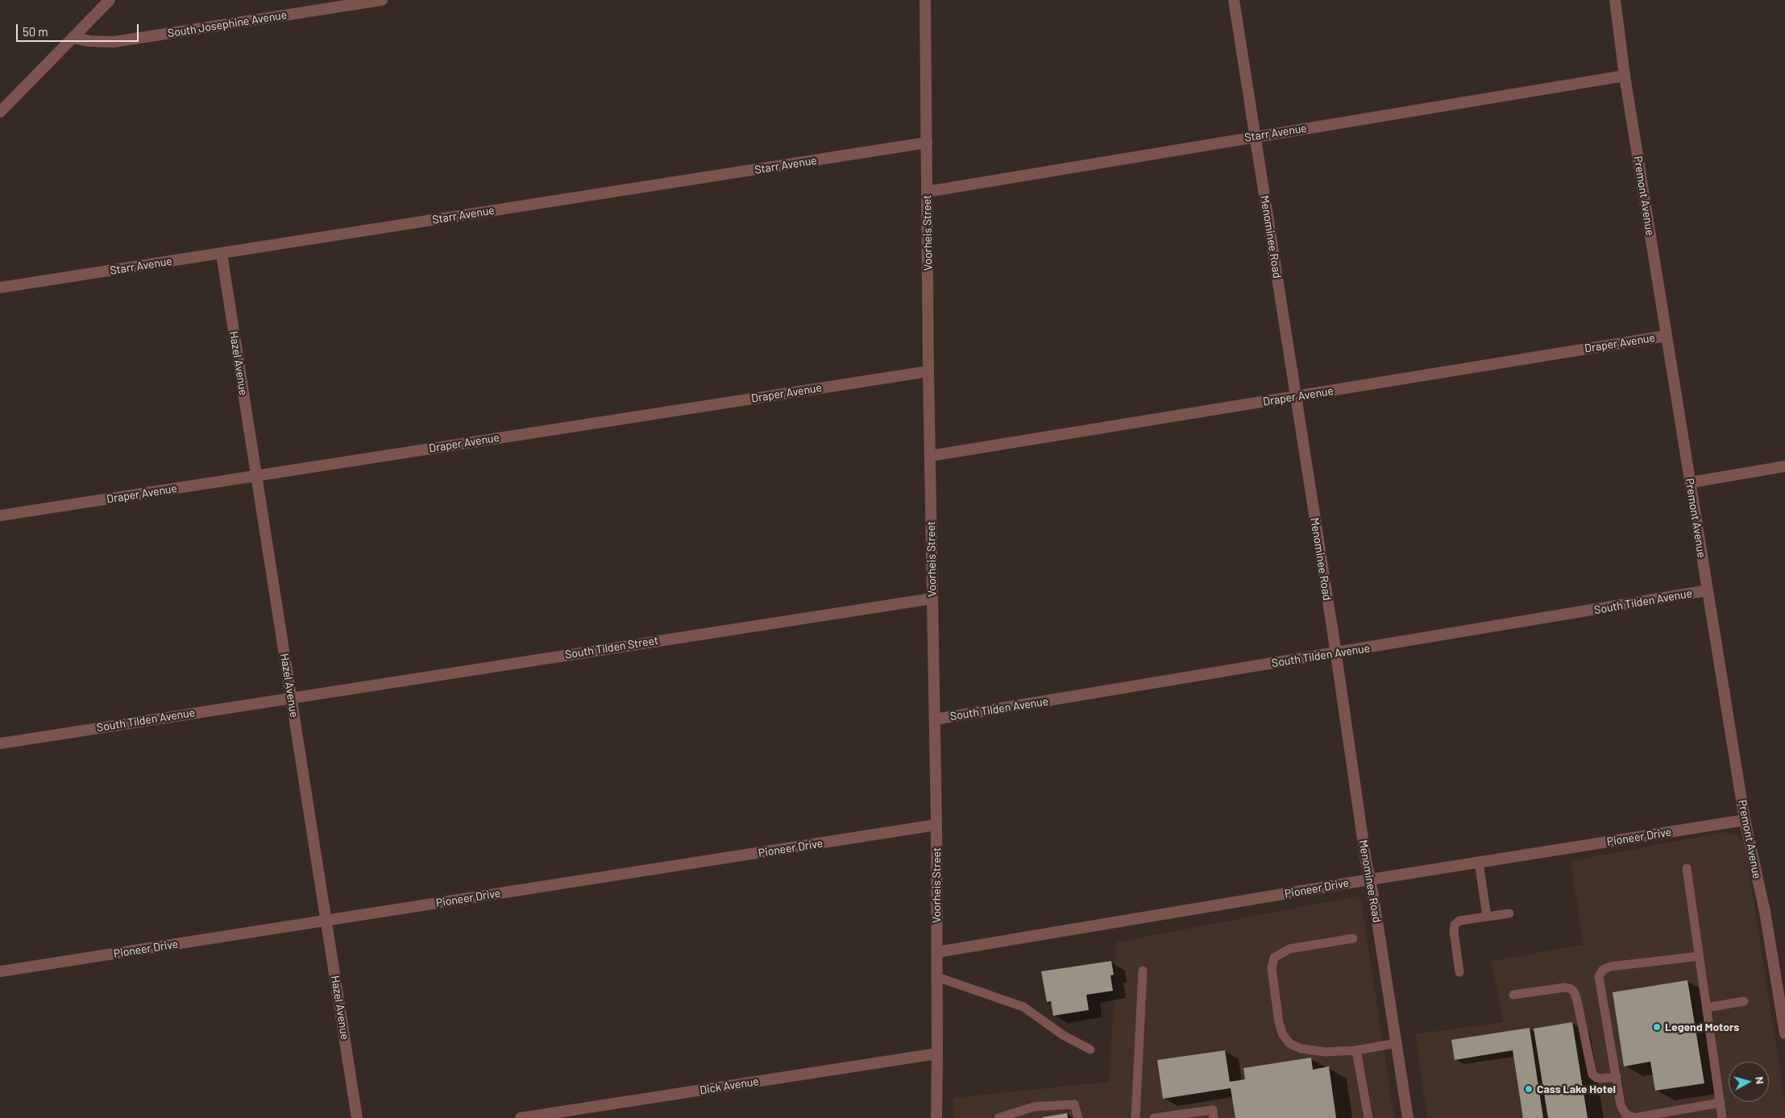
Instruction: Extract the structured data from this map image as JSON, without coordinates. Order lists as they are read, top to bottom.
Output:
{
  "streets": {
    "street": [
      "South Josephine Avenue",
      "Starr Avenue",
      "Premont Avenue",
      "Voorheis Street",
      "Menominee Road",
      "Draper Avenue",
      "Hazel Avenue",
      "South Tilden Avenue",
      "South Tilden Street",
      "Pioneer Drive",
      "Dick Avenue"
    ]
  },
  "crossings": [
    ["Starr Avenue", "Premont Avenue"],
    ["Starr Avenue", "Voorheis Street"],
    ["Starr Avenue", "Menominee Road"],
    ["Starr Avenue", "Hazel Avenue"],
    ["Premont Avenue", "Draper Avenue"],
    ["Premont Avenue", "South Tilden Avenue"],
    ["Premont Avenue", "Pioneer Drive"],
    ["Voorheis Street", "Draper Avenue"],
    ["Voorheis Street", "South Tilden Avenue"],
    ["Voorheis Street", "South Tilden Street"],
    ["Voorheis Street", "Pioneer Drive"],
    ["Voorheis Street", "Dick Avenue"],
    ["Menominee Road", "Draper Avenue"],
    ["Menominee Road", "South Tilden Avenue"],
    ["Menominee Road", "Pioneer Drive"],
    ["Draper Avenue", "Hazel Avenue"],
    ["Hazel Avenue", "South Tilden Avenue"],
    ["Hazel Avenue", "South Tilden Street"],
    ["Hazel Avenue", "Pioneer Drive"],
    ["South Tilden Avenue", "South Tilden Street"]
  ],
  "places": ["Legend Motors", "Cass Lake Hotel"],
  "scale_bar": "50 m",
  "north": "right"
}
